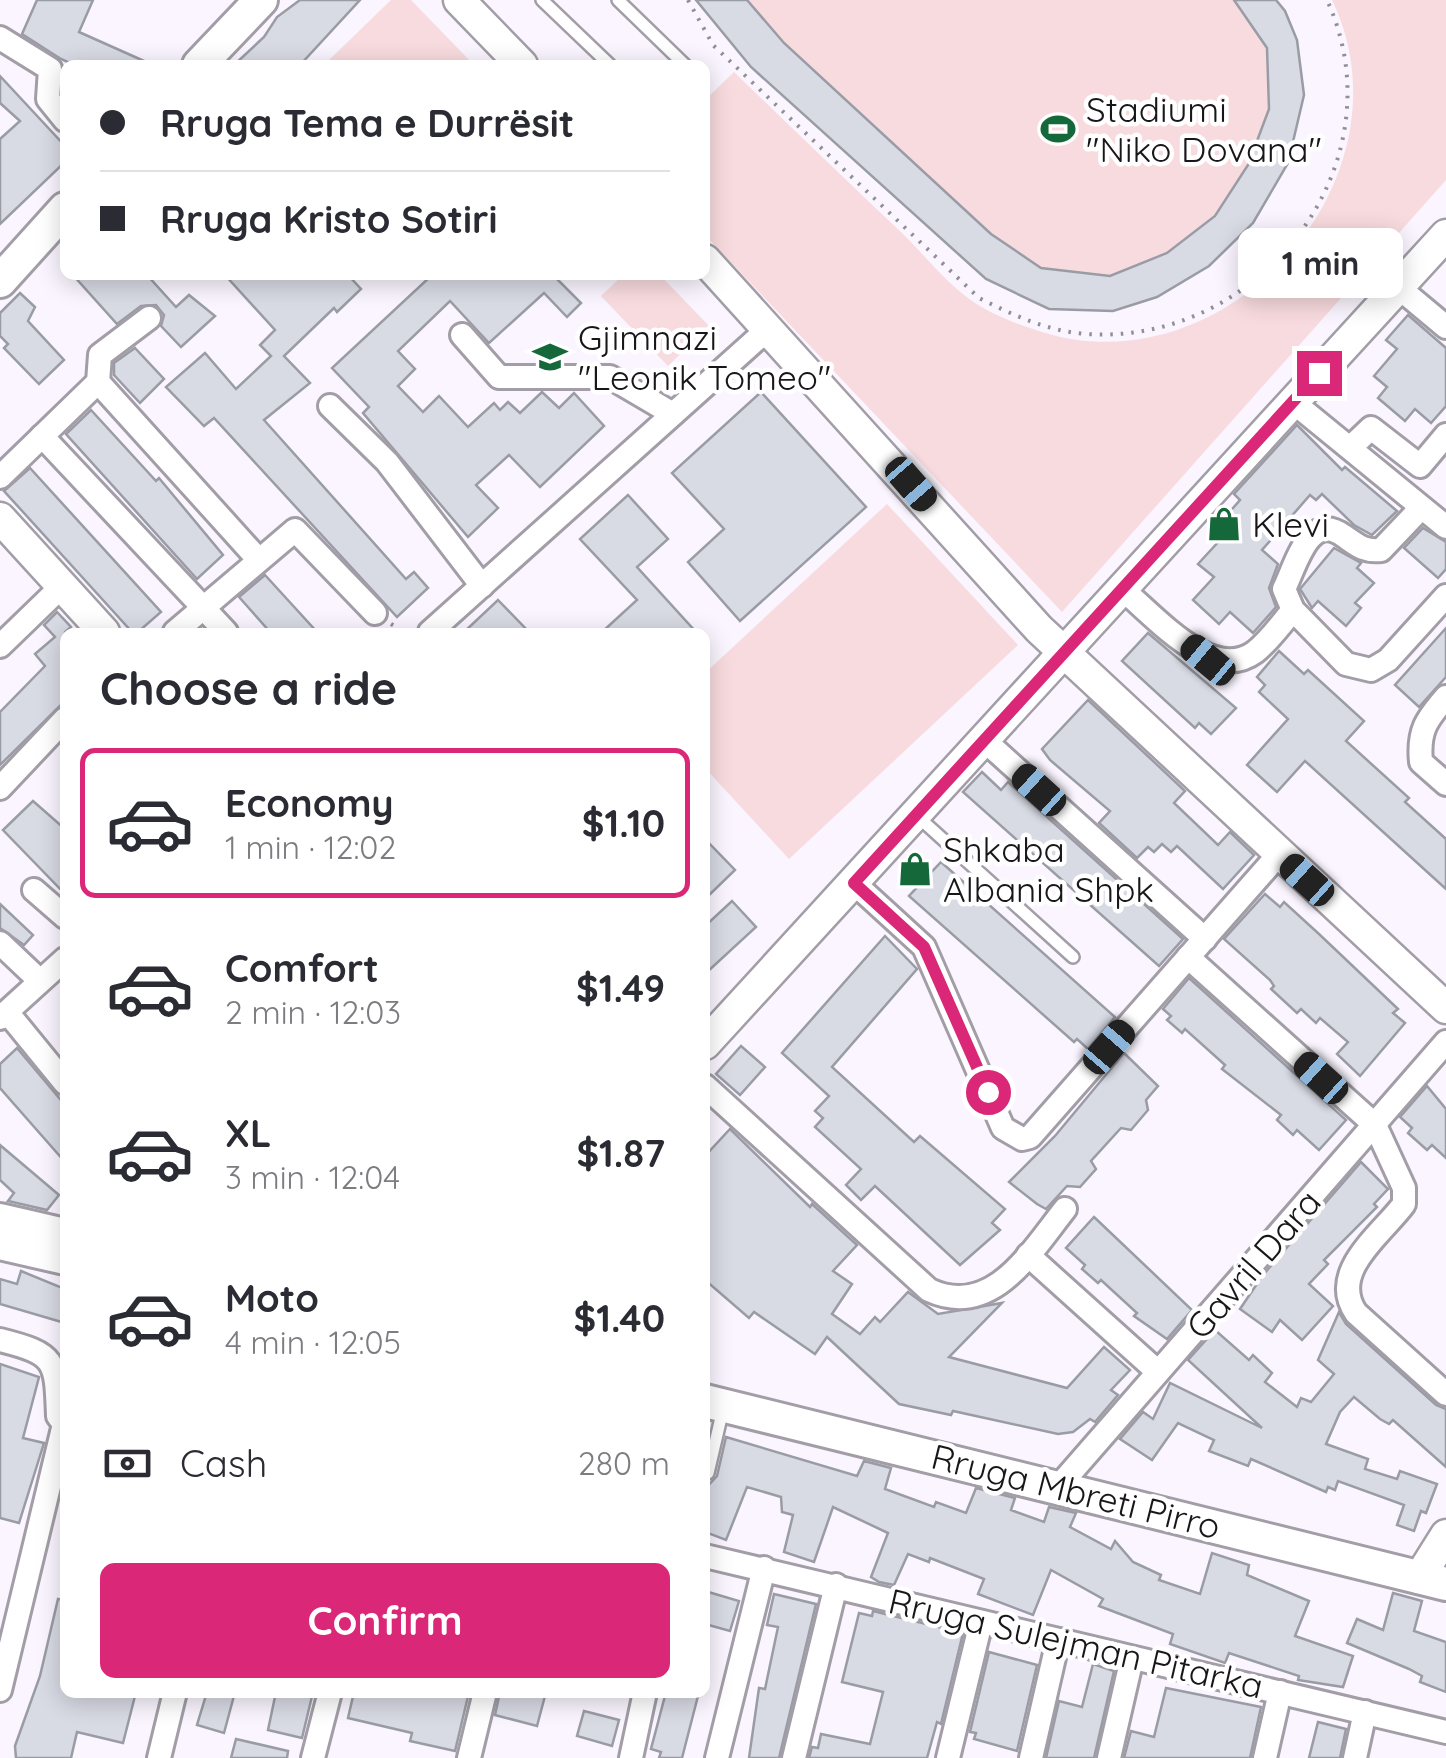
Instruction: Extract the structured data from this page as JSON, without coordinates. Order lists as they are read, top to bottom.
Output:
{
  "streets": {
    "main road": ["Rruga Mbreti Pirro"],
    "street": ["Gavril Dara", "Rruga Sulejman Pitarka"]
  },
  "crossings": [
    ["Gavril Dara", "Rruga Mbreti Pirro"]
  ],
  "places": {
    "sports": ["Stadiumi \"Niko Dovana\""],
    "school or university": ["Gjimnazi \"Leonik Tomeo\""],
    "shop": ["Klevi", "Shkaba Albania Shpk"]
  },
  "page": {
    "banner": ["Rruga Tema e Durrësit", "Rruga Kristo Sotiri"],
    "bubble": "1 min",
    "heading": "Choose a ride",
    "list": [
      {
        "name": "Economy",
        "note": "1 min · 12:02",
        "value": "$1.10"
      },
      {
        "name": "Comfort",
        "note": "2 min · 12:03",
        "value": "$1.49"
      },
      {
        "name": "XL",
        "note": "3 min · 12:04",
        "value": "$1.87"
      },
      {
        "name": "Moto",
        "note": "4 min · 12:05",
        "value": "$1.40"
      }
    ],
    "pay": ["Cash", "280 m"],
    "buttons": "Confirm"
  }
}
